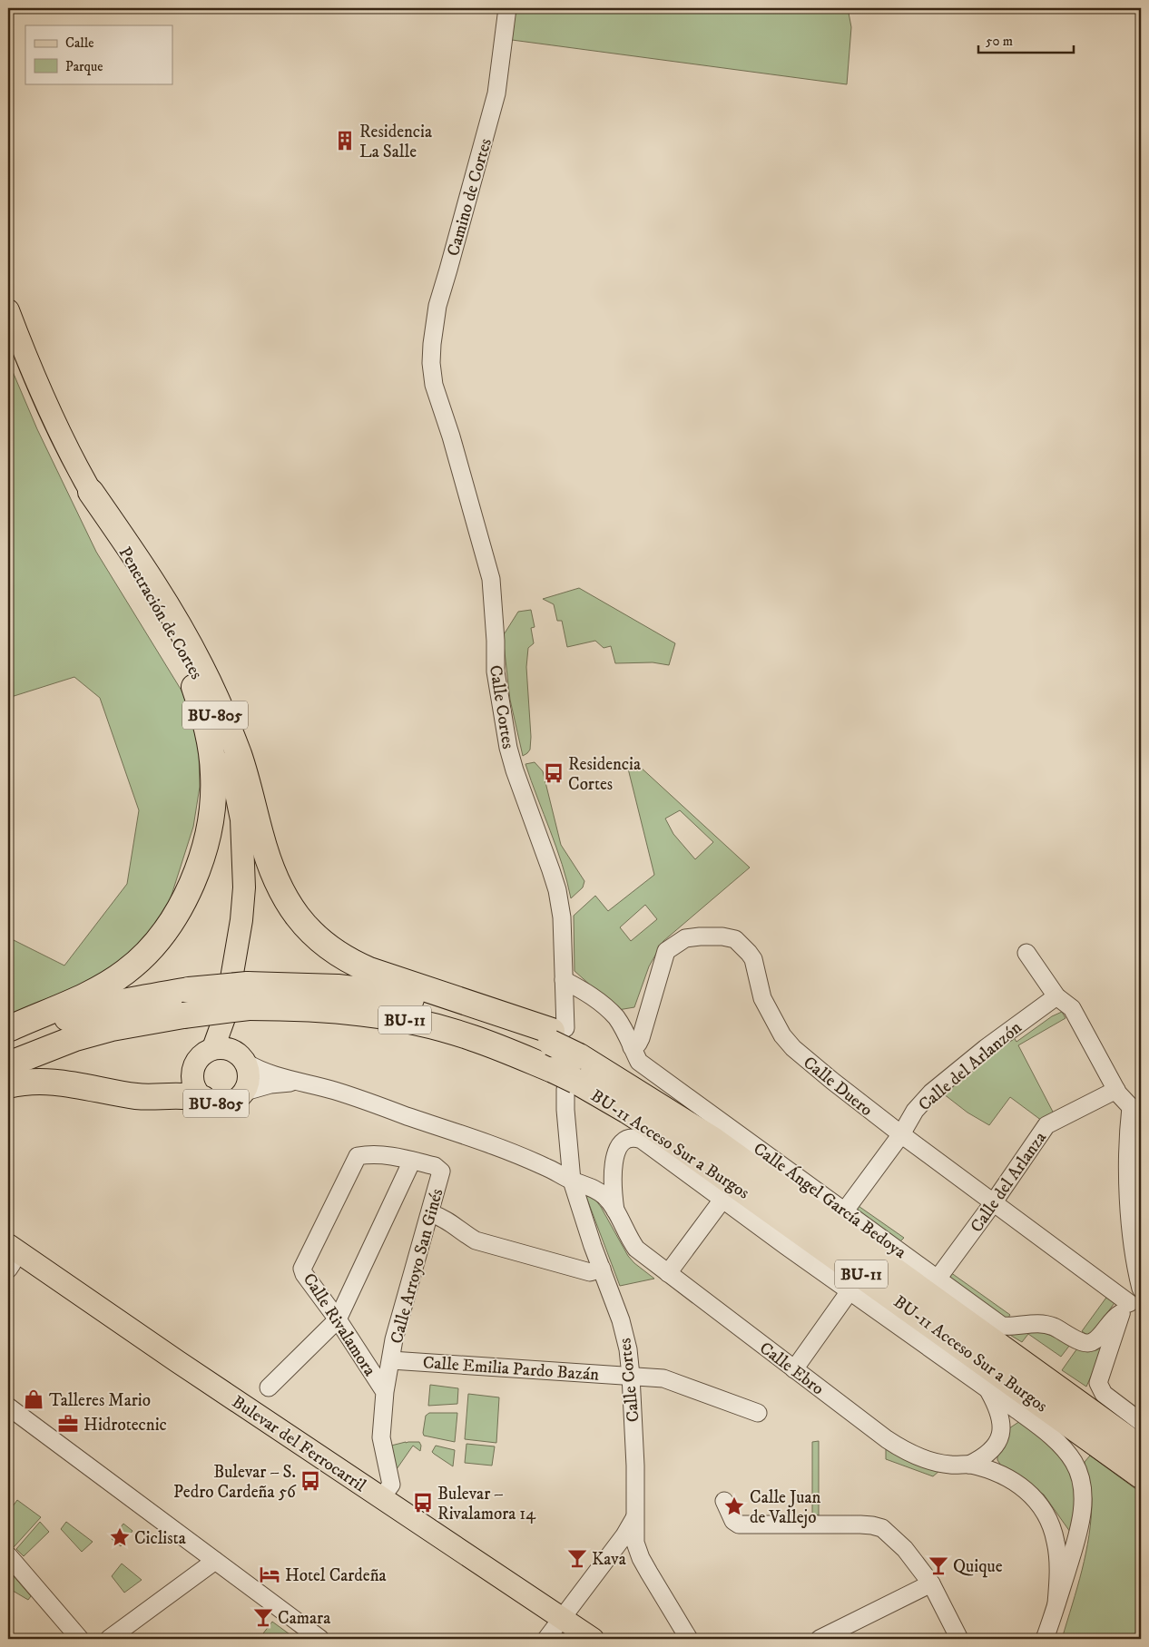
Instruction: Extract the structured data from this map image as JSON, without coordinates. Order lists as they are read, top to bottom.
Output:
{
  "streets": {
    "highway": ["BU-11", "BU-11 Acceso Sur a Burgos"],
    "main road": ["Penetración de Cortes", "BU-805", "Bulevar del Ferrocarril"],
    "street": [
      "Camino de Cortes",
      "Calle Cortes",
      "Calle del Arlanzón",
      "Calle Duero",
      "Calle del Arlanza",
      "Calle Ángel García Bedoya",
      "Calle Arroyo San Ginés",
      "Calle Rivalamora",
      "Calle Emilia Pardo Bazán",
      "Calle Ebro"
    ]
  },
  "crossings": [
    ["Camino de Cortes", "Calle Cortes"],
    ["Penetración de Cortes", "BU-805"],
    ["Calle Cortes", "BU-11"],
    ["Calle Cortes", "BU-11 Acceso Sur a Burgos"],
    ["Calle Cortes", "Calle Ángel García Bedoya"],
    ["Calle Cortes", "Calle Emilia Pardo Bazán"],
    ["Calle Cortes", "Calle Ebro"],
    ["BU-11", "BU-11 Acceso Sur a Burgos"],
    ["Calle del Arlanzón", "Calle Duero"],
    ["Calle del Arlanzón", "Calle Ángel García Bedoya"],
    ["Calle Duero", "Calle del Arlanza"],
    ["Calle Duero", "Calle Ángel García Bedoya"],
    ["Calle del Arlanza", "Calle Ángel García Bedoya"],
    ["Calle Arroyo San Ginés", "Calle Rivalamora"],
    ["Calle Arroyo San Ginés", "Calle Emilia Pardo Bazán"],
    ["Calle Rivalamora", "Bulevar del Ferrocarril"]
  ],
  "places": {
    "building": ["Residencia La Salle"],
    "bus stop": ["Residencia Cortes", "Bulevar – S. Pedro Cardeña 56", "Bulevar – Rivalamora 14"],
    "shop": ["Talleres Mario"],
    "office": ["Hidrotecnic"],
    "place": ["Calle Juan de Vallejo", "Ciclista"],
    "bar": ["Kava", "Quique", "Camara"],
    "hotel": ["Hotel Cardeña"]
  },
  "legend": ["Calle", "Parque"],
  "scale_bar": "50 m"
}
